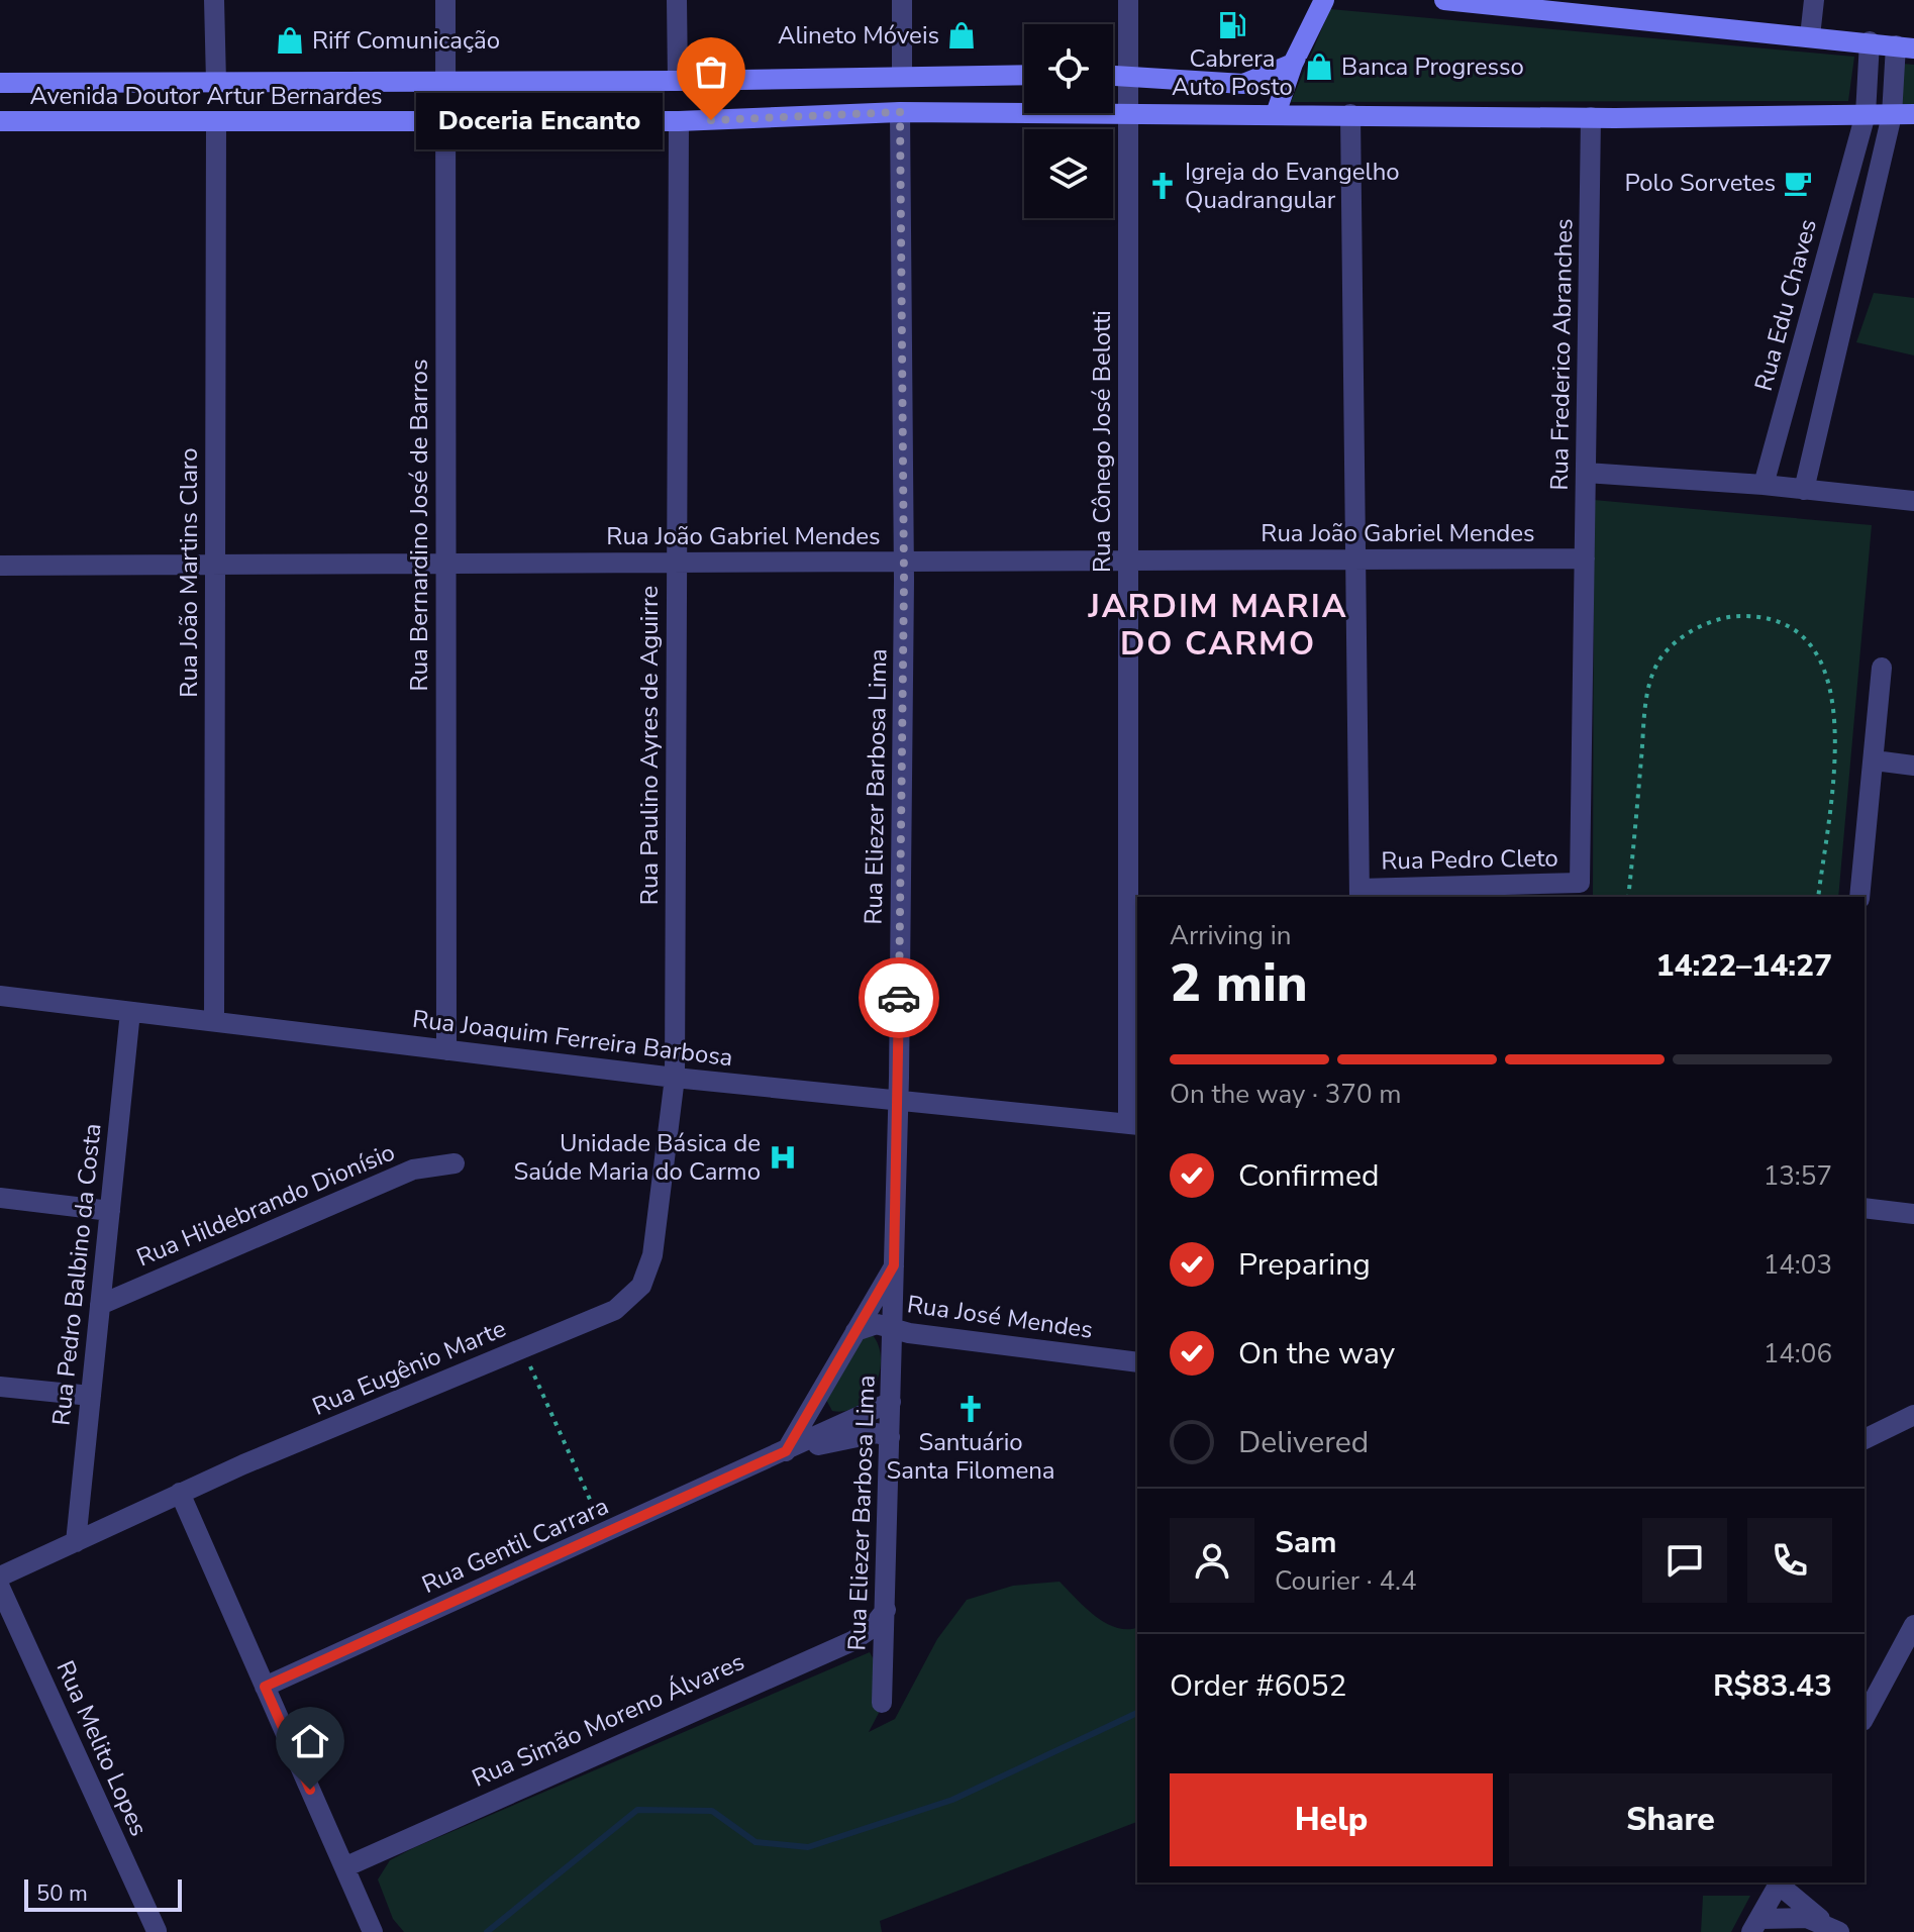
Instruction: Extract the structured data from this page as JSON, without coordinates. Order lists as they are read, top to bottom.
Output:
{
  "streets": {
    "main road": ["Avenida Doutor Artur Bernardes"],
    "street": [
      "Rua Edu Chaves",
      "Rua Frederico Abranches",
      "Rua Cônego José Belotti",
      "Rua Bernardino José de Barros",
      "Rua João Gabriel Mendes",
      "Rua João Martins Claro",
      "Rua Paulino Ayres de Aguirre",
      "Rua Eliezer Barbosa Lima",
      "Rua Pedro Cleto",
      "Rua Joaquim Ferreira Barbosa",
      "Rua Hildebrando Dionísio",
      "Rua Pedro Balbino da Costa",
      "Rua José Mendes",
      "Rua Eugênio Marte",
      "Rua Gentil Carrara",
      "Rua Simão Moreno Álvares",
      "Rua Melito Lopes"
    ]
  },
  "crossings": [
    ["Avenida Doutor Artur Bernardes", "Rua Edu Chaves"],
    ["Avenida Doutor Artur Bernardes", "Rua Frederico Abranches"],
    ["Avenida Doutor Artur Bernardes", "Rua Cônego José Belotti"],
    ["Avenida Doutor Artur Bernardes", "Rua Bernardino José de Barros"],
    ["Avenida Doutor Artur Bernardes", "Rua João Martins Claro"],
    ["Avenida Doutor Artur Bernardes", "Rua Paulino Ayres de Aguirre"],
    ["Avenida Doutor Artur Bernardes", "Rua Eliezer Barbosa Lima"],
    ["Rua Frederico Abranches", "Rua João Gabriel Mendes"],
    ["Rua Frederico Abranches", "Rua Pedro Cleto"],
    ["Rua Cônego José Belotti", "Rua João Gabriel Mendes"],
    ["Rua Cônego José Belotti", "Rua Joaquim Ferreira Barbosa"],
    ["Rua Bernardino José de Barros", "Rua João Gabriel Mendes"],
    ["Rua Bernardino José de Barros", "Rua Joaquim Ferreira Barbosa"],
    ["Rua João Gabriel Mendes", "Rua João Martins Claro"],
    ["Rua João Gabriel Mendes", "Rua Paulino Ayres de Aguirre"],
    ["Rua João Gabriel Mendes", "Rua Eliezer Barbosa Lima"],
    ["Rua João Martins Claro", "Rua Joaquim Ferreira Barbosa"],
    ["Rua Paulino Ayres de Aguirre", "Rua Joaquim Ferreira Barbosa"],
    ["Rua Paulino Ayres de Aguirre", "Rua Eugênio Marte"],
    ["Rua Eliezer Barbosa Lima", "Rua Joaquim Ferreira Barbosa"],
    ["Rua Eliezer Barbosa Lima", "Rua José Mendes"],
    ["Rua Eliezer Barbosa Lima", "Rua Gentil Carrara"],
    ["Rua Eliezer Barbosa Lima", "Rua Simão Moreno Álvares"],
    ["Rua Joaquim Ferreira Barbosa", "Rua Pedro Balbino da Costa"],
    ["Rua Joaquim Ferreira Barbosa", "Rua Eugênio Marte"],
    ["Rua Hildebrando Dionísio", "Rua Pedro Balbino da Costa"],
    ["Rua Pedro Balbino da Costa", "Rua Eugênio Marte"]
  ],
  "districts": ["JARDIM MARIA DO CARMO"],
  "places": {
    "fuel station": ["Cabrera Auto Posto"],
    "shop": ["Alineto Móveis", "Riff Comunicação", "Banca Progresso"],
    "other": ["Doceria Encanto"],
    "cafe": ["Polo Sorvetes"],
    "church": ["Igreja do Evangelho Quadrangular", "Santuário Santa Filomena"],
    "hospital": ["Unidade Básica de Saúde Maria do Carmo"]
  },
  "scale_bar": "50 m",
  "page": {
    "bubble": "Doceria Encanto",
    "heading": ["2 min", "Arriving in", "14:22–14:27"],
    "panel": [
      "Sam",
      "Courier · 4.4",
      "Order #6052",
      "R$83.43"
    ],
    "bar": "On the way · 370 m",
    "list": [
      ["Confirmed", "13:57"],
      ["Preparing", "14:03"],
      ["On the way", "14:06"],
      "Delivered"
    ],
    "buttons": ["Help", "Share"],
    "scale": "50 m"
  }
}
